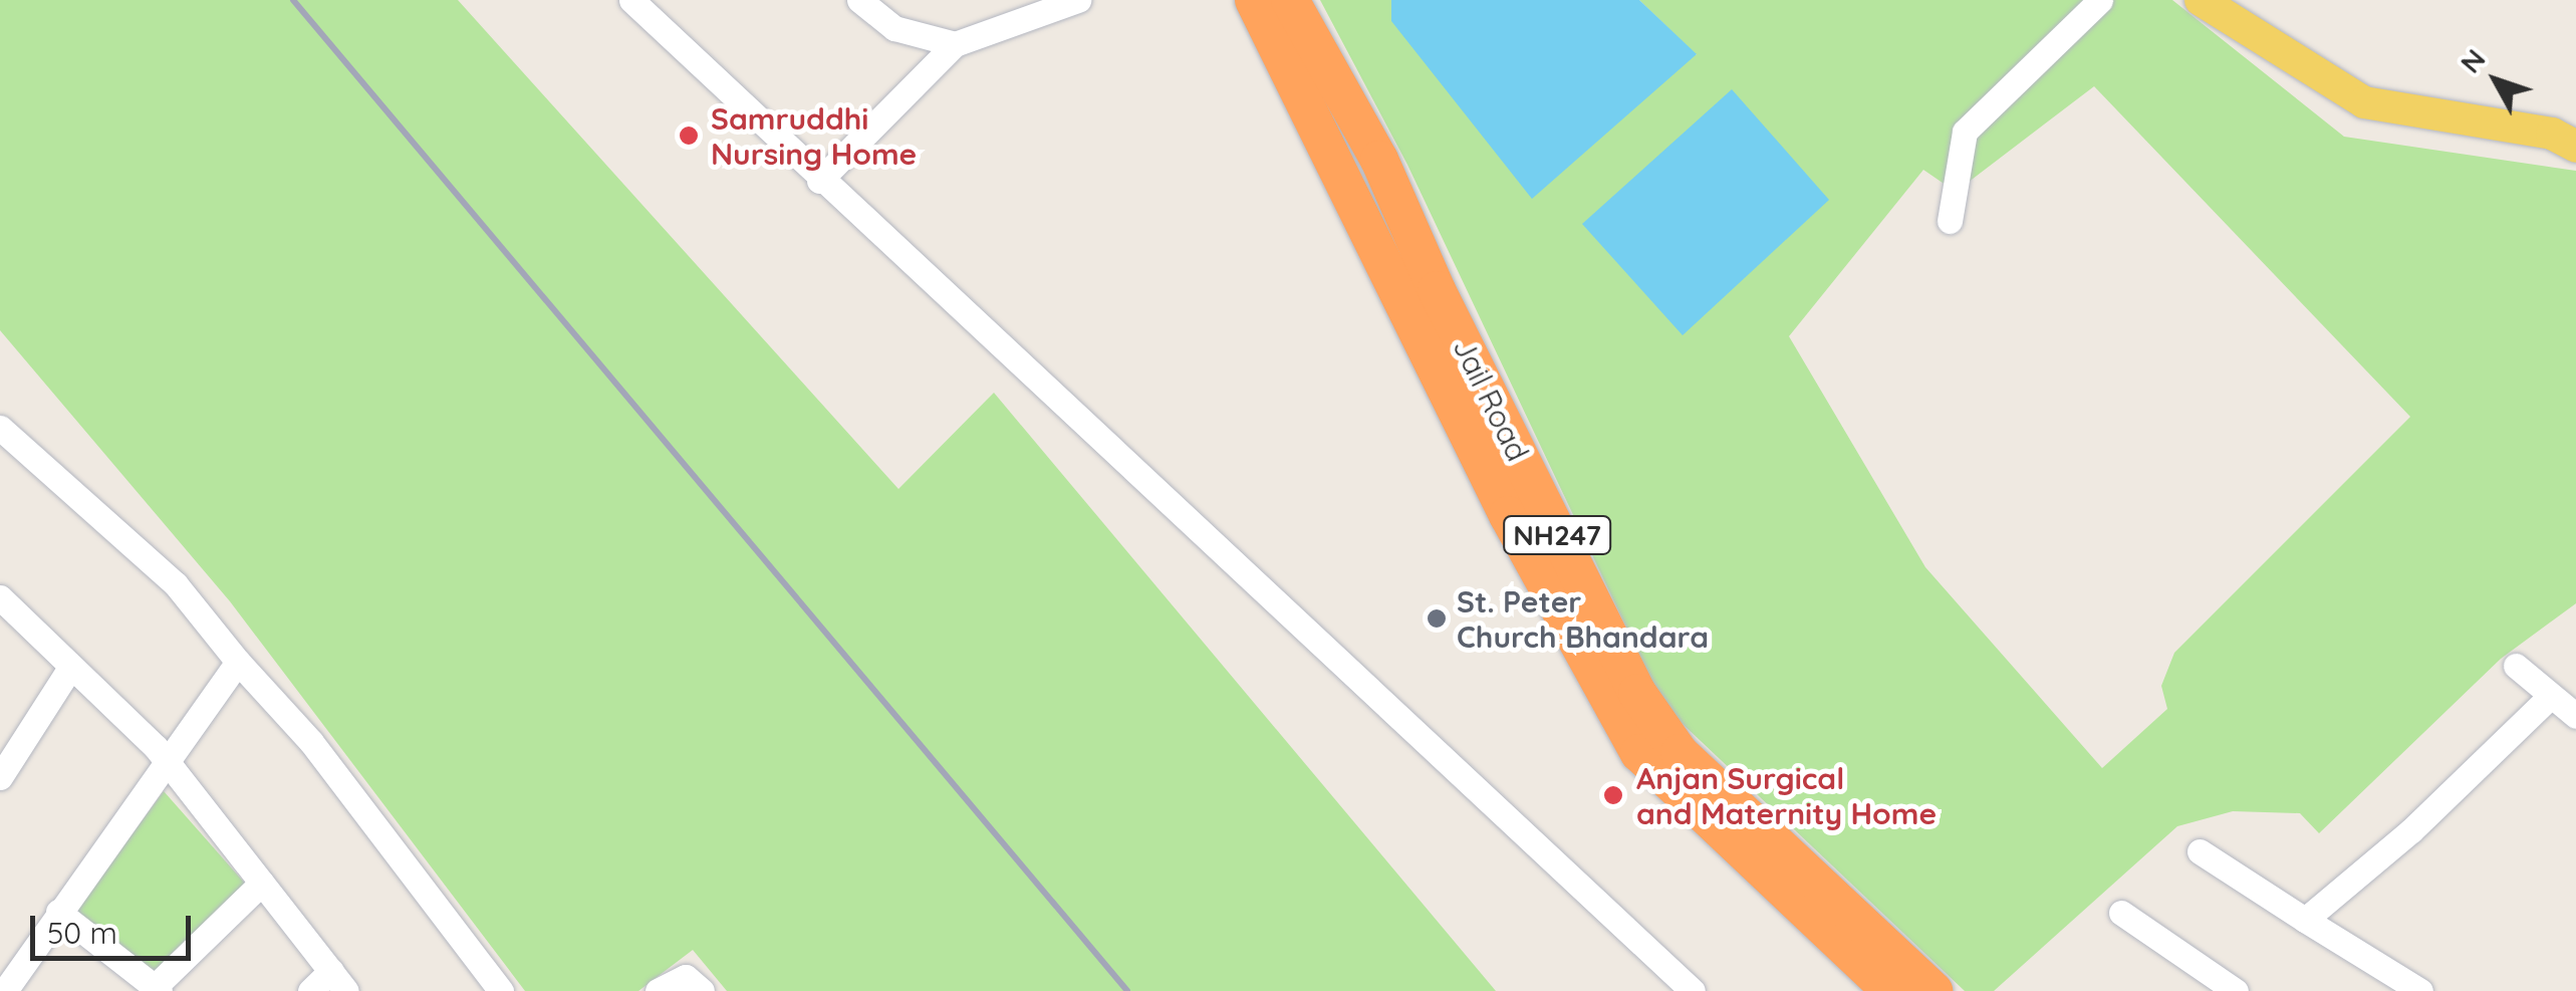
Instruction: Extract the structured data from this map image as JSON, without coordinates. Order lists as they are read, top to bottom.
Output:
{
  "streets": {
    "highway": ["Jail Road", "NH247"]
  },
  "places": ["Samruddhi Nursing Home", "St. Peter Church Bhandara", "Anjan Surgical and Maternity Home"],
  "scale_bar": "50 m",
  "north": "top left"
}
